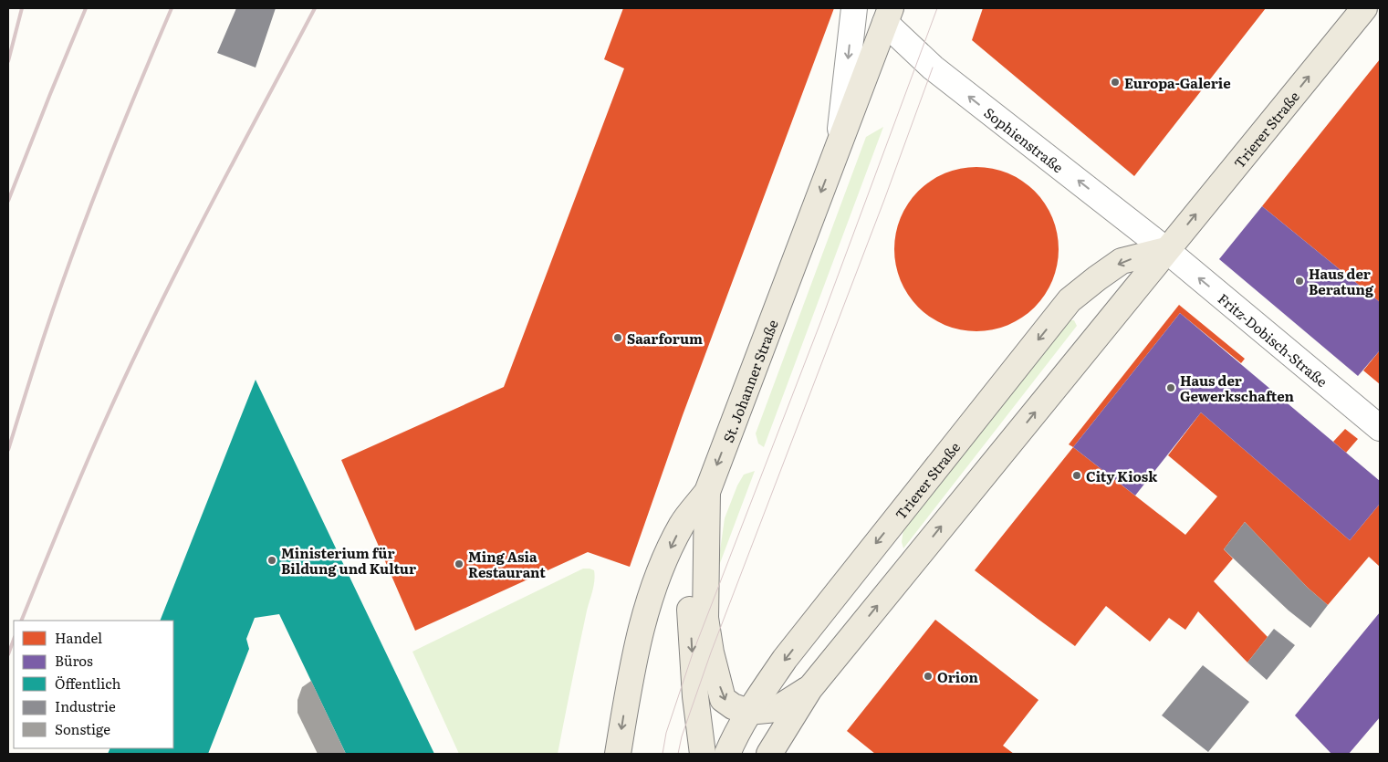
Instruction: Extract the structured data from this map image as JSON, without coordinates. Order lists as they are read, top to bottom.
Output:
{
  "streets": {
    "main road": ["Trierer Straße", "St. Johanner Straße"],
    "street": ["Sophienstraße", "Fritz-Dobisch-Straße"]
  },
  "crossings": [
    ["Trierer Straße", "Sophienstraße"],
    ["Trierer Straße", "Fritz-Dobisch-Straße"],
    ["Sophienstraße", "Fritz-Dobisch-Straße"],
    ["Sophienstraße", "St. Johanner Straße"]
  ],
  "one_way": ["Sophienstraße", "Fritz-Dobisch-Straße"],
  "places": [
    "Europa-Galerie",
    "Haus der Beratung",
    "Saarforum",
    "Haus der Gewerkschaften",
    "City Kiosk",
    "Ministerium für Bildung und Kultur",
    "Ming Asia Restaurant",
    "Orion"
  ],
  "legend": [
    "Handel",
    "Büros",
    "Öffentlich",
    "Industrie",
    "Sonstige"
  ]
}
